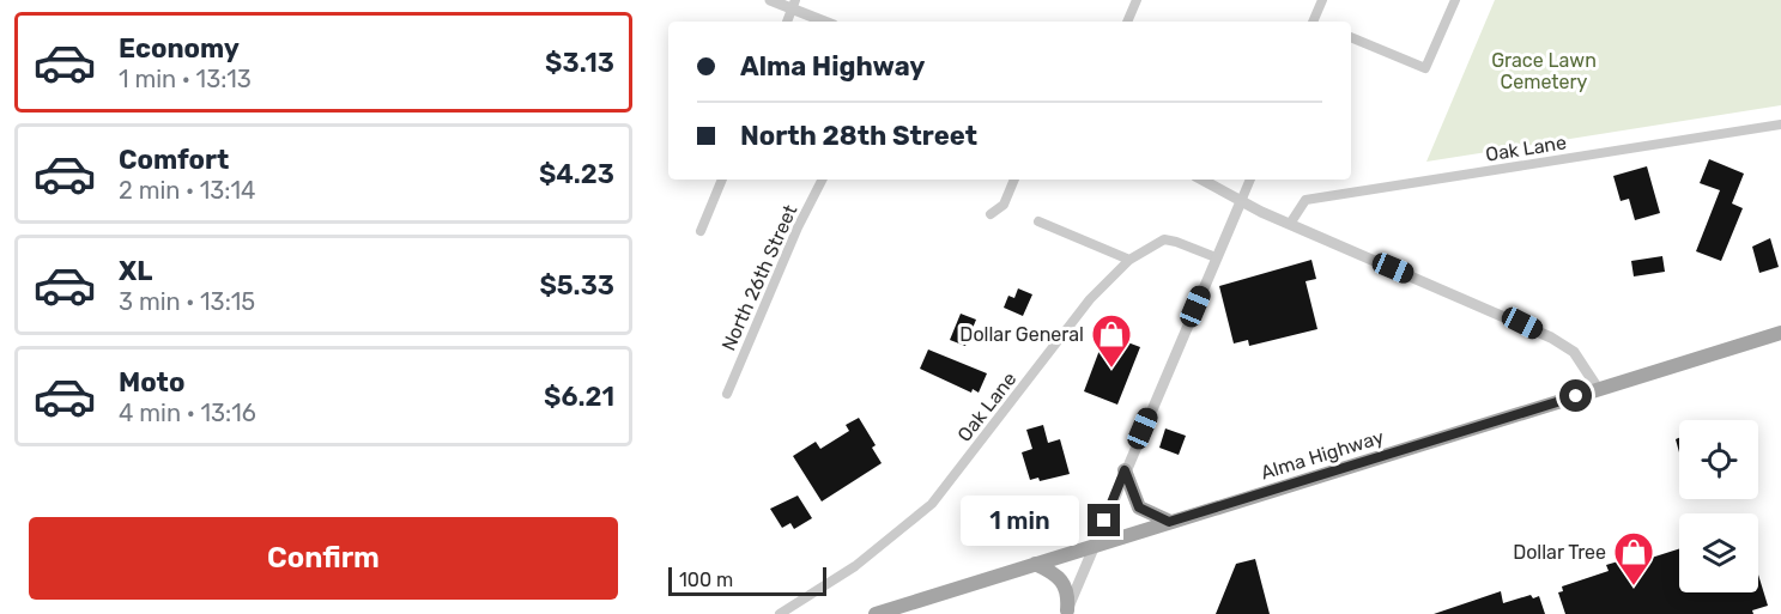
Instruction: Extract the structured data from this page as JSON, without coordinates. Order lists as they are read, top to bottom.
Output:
{
  "streets": {
    "main road": ["Alma Highway"],
    "street": ["Oak Lane", "North 26th Street"]
  },
  "parks": ["Grace Lawn Cemetery"],
  "places": {
    "shop": ["Dollar General", "Dollar Tree"]
  },
  "scale_bar": "100 m",
  "page": {
    "list": [
      {
        "name": "Economy",
        "note": "1 min · 13:13",
        "value": "$3.13"
      },
      {
        "name": "Comfort",
        "note": "2 min · 13:14",
        "value": "$4.23"
      },
      {
        "name": "XL",
        "note": "3 min · 13:15",
        "value": "$5.33"
      },
      {
        "name": "Moto",
        "note": "4 min · 13:16",
        "value": "$6.21"
      }
    ],
    "banner": ["Alma Highway", "North 28th Street"],
    "bubble": "1 min",
    "buttons": "Confirm",
    "scale": "100 m"
  }
}
